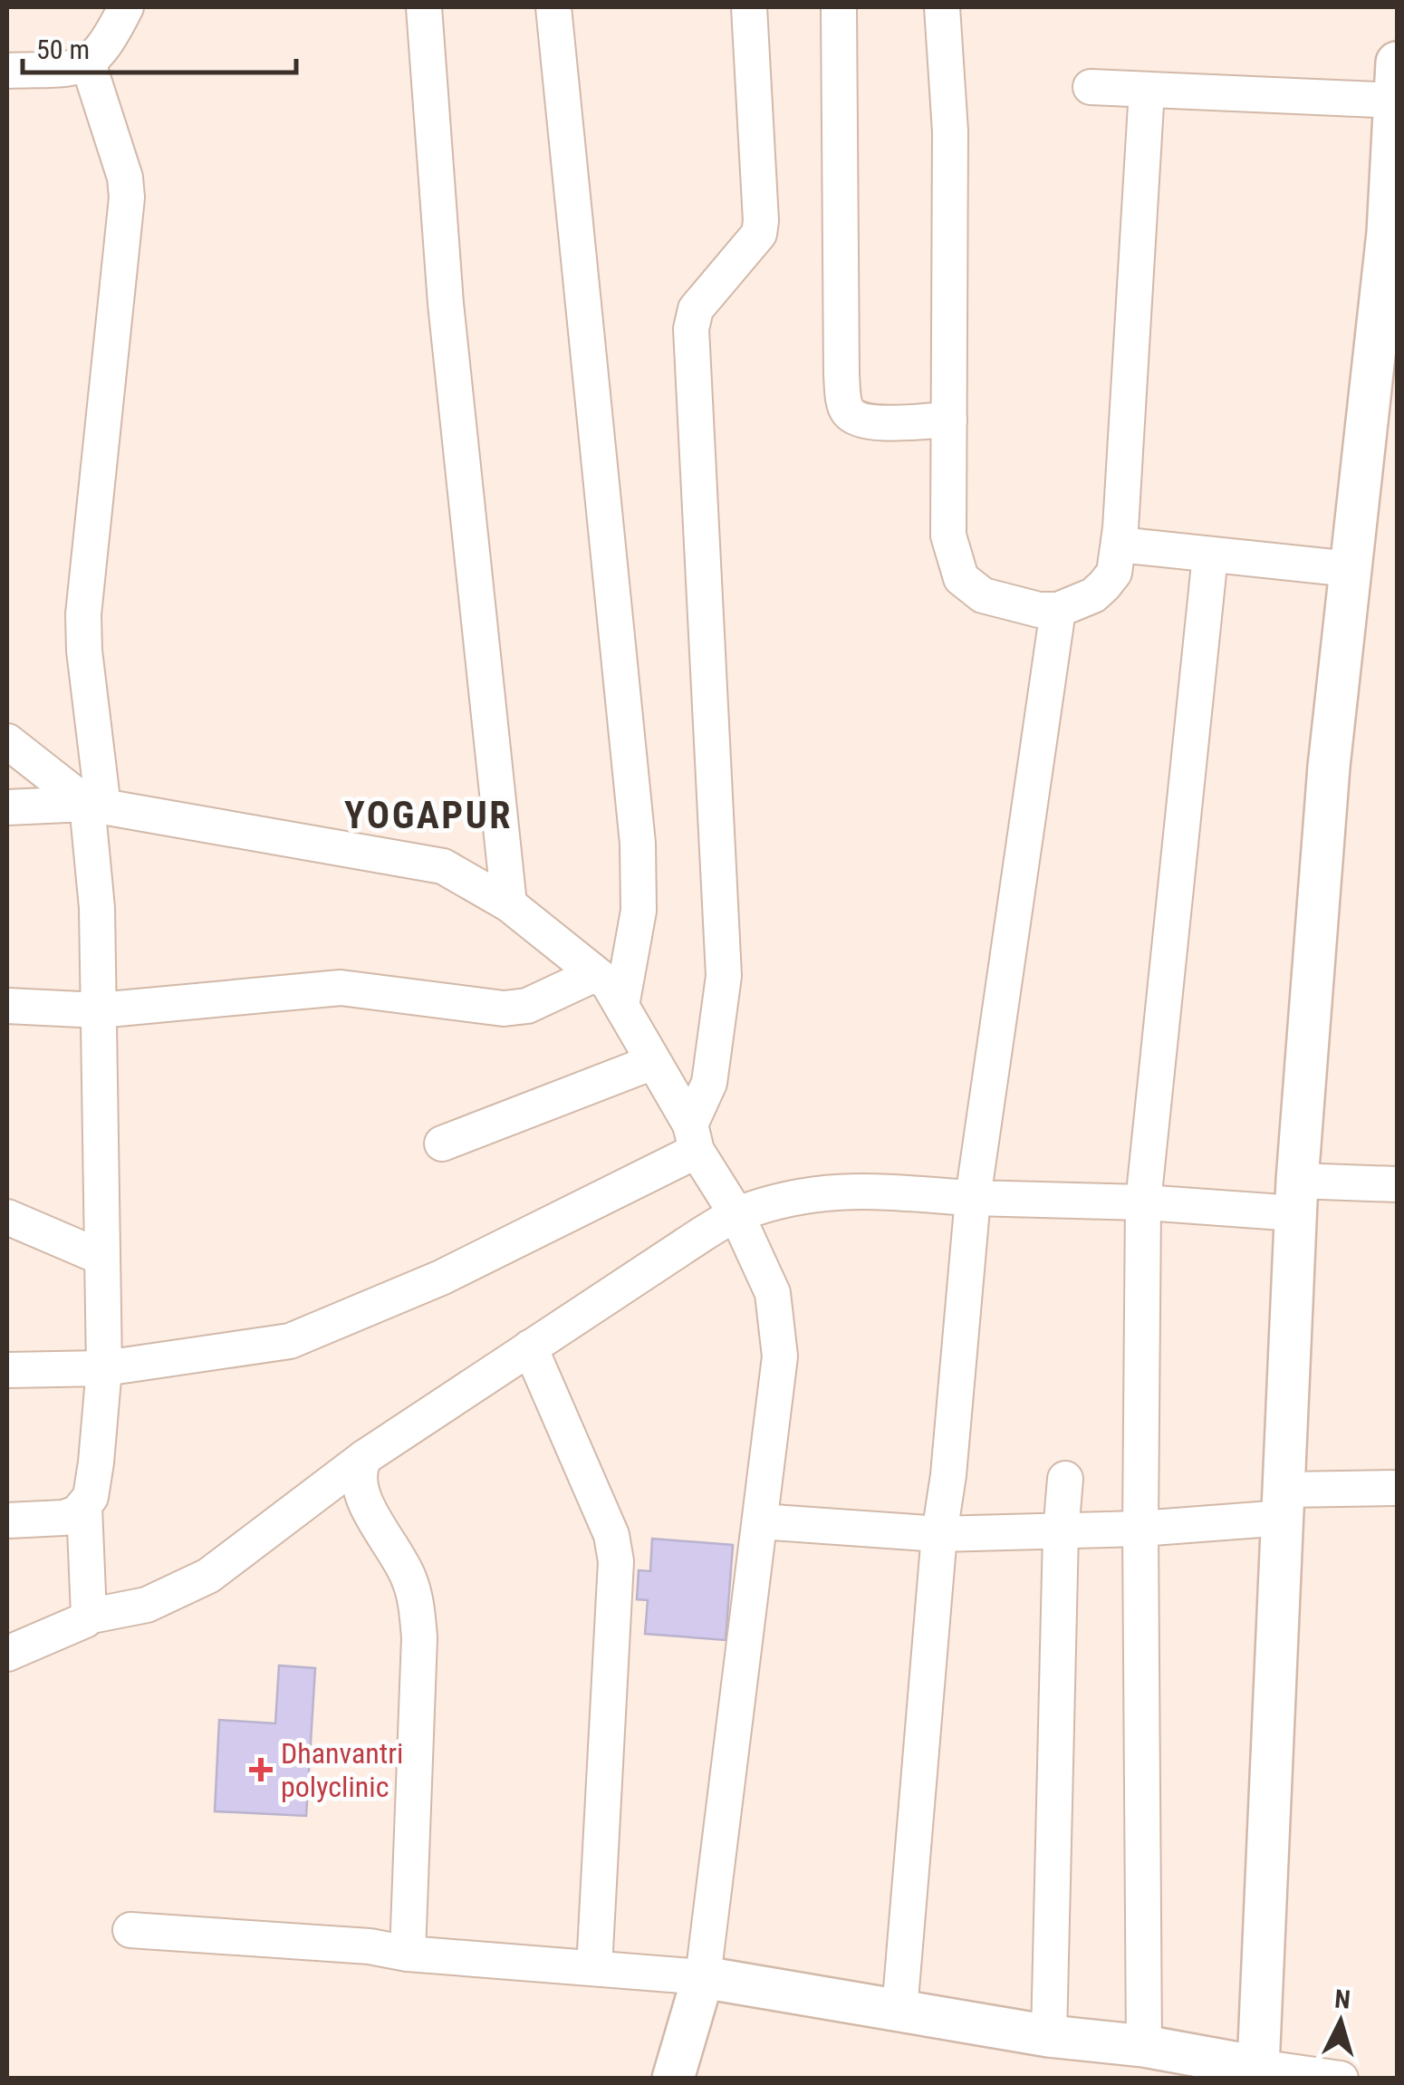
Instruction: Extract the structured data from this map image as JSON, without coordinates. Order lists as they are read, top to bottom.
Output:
{
  "districts": ["YOGAPUR"],
  "places": {
    "health": ["Dhanvantri polyclinic"]
  },
  "scale_bar": "50 m",
  "north": "top"
}
